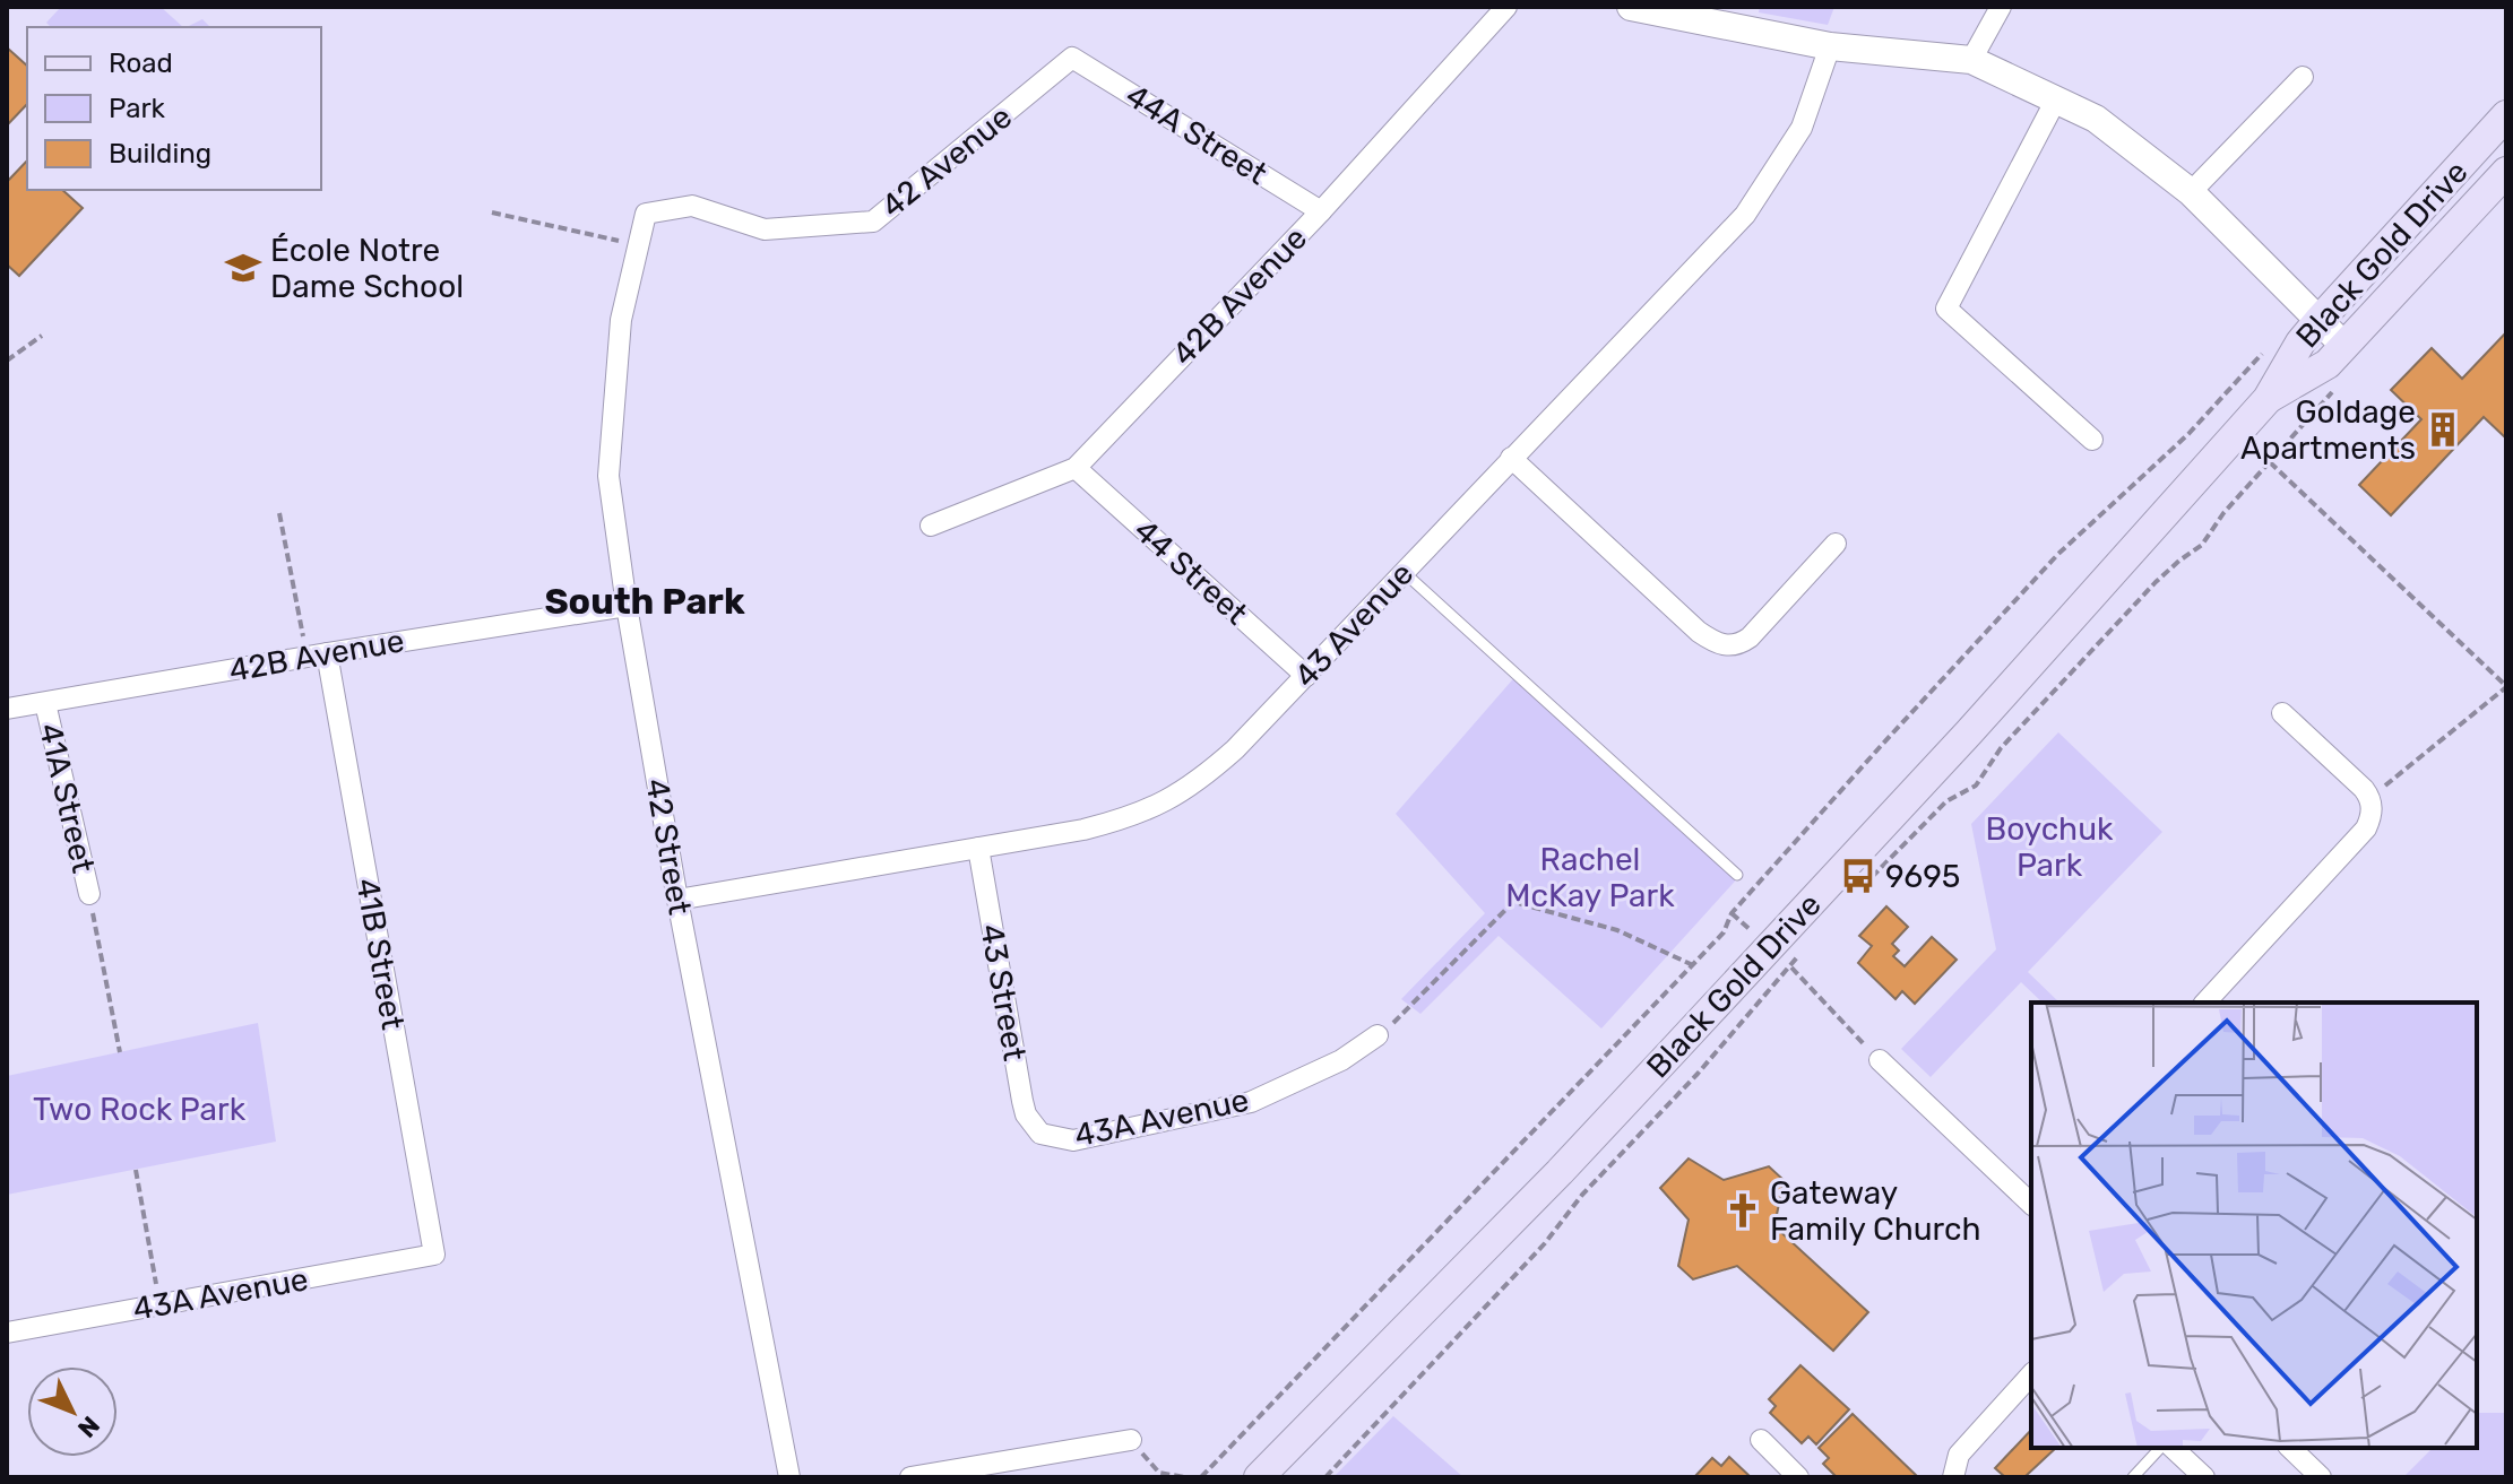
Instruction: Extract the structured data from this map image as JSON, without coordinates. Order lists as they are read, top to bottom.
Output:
{
  "streets": {
    "main road": ["Black Gold Drive"],
    "street": [
      "44A Street",
      "42 Avenue",
      "42B Avenue",
      "44 Street",
      "43 Avenue",
      "41A Street",
      "42 Street",
      "41B Street",
      "43 Street",
      "43A Avenue"
    ]
  },
  "crossings": [
    ["44A Street", "42 Avenue"],
    ["44A Street", "42B Avenue"],
    ["42 Avenue", "42 Street"],
    ["42B Avenue", "44 Street"],
    ["42B Avenue", "41A Street"],
    ["42B Avenue", "42 Street"],
    ["42B Avenue", "41B Street"],
    ["44 Street", "43 Avenue"],
    ["43 Avenue", "42 Street"],
    ["43 Avenue", "43 Street"],
    ["41B Street", "43A Avenue"],
    ["43 Street", "43A Avenue"]
  ],
  "districts": ["South Park"],
  "parks": ["Boychuk Park", "Rachel McKay Park", "Two Rock Park"],
  "places": {
    "school or university": ["École Notre Dame School"],
    "building": ["Goldage Apartments"],
    "bus stop": ["9695"],
    "church": ["Gateway Family Church"]
  },
  "legend": ["Road", "Park", "Building"],
  "north": "bottom right"
}
